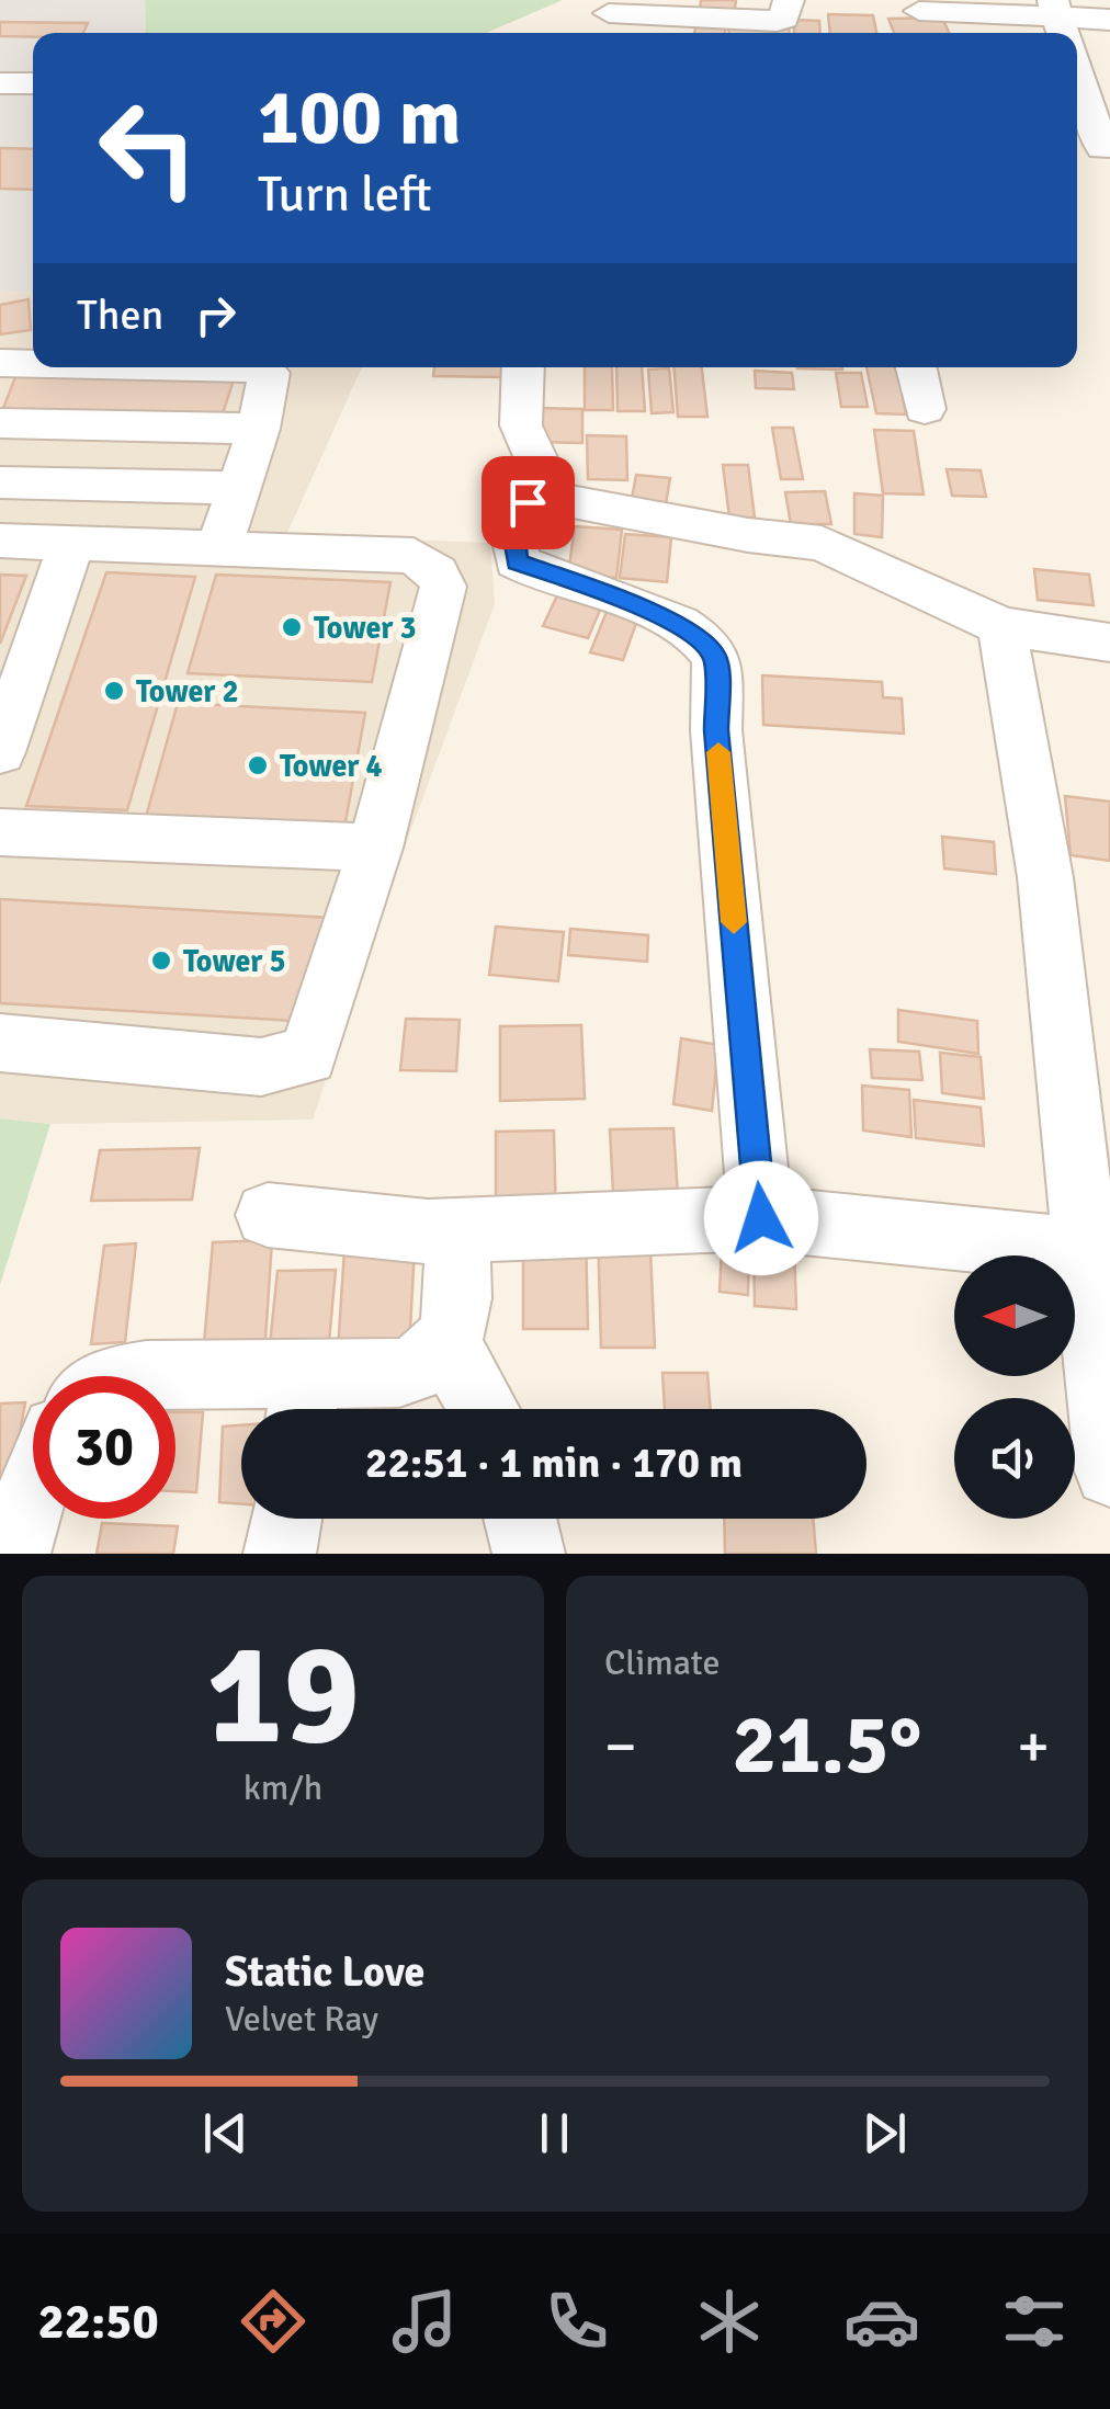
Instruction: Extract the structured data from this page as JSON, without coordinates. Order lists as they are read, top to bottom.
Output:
{
  "places": [
    "Tower 3",
    "Tower 2",
    "Tower 4",
    "Tower 5"
  ],
  "north": "left",
  "page": {
    "turn": ["100 m", "Turn left"],
    "then": "Then",
    "limit": "30",
    "trip": "22:51 · 1 min · 170 m",
    "tile": [
      ["19", "km/h"],
      "Climate"
    ],
    "heat": ["−", "21.5°", "+"],
    "song": ["Static Love", "Velvet Ray"],
    "tabs": "22:50"
  }
}
